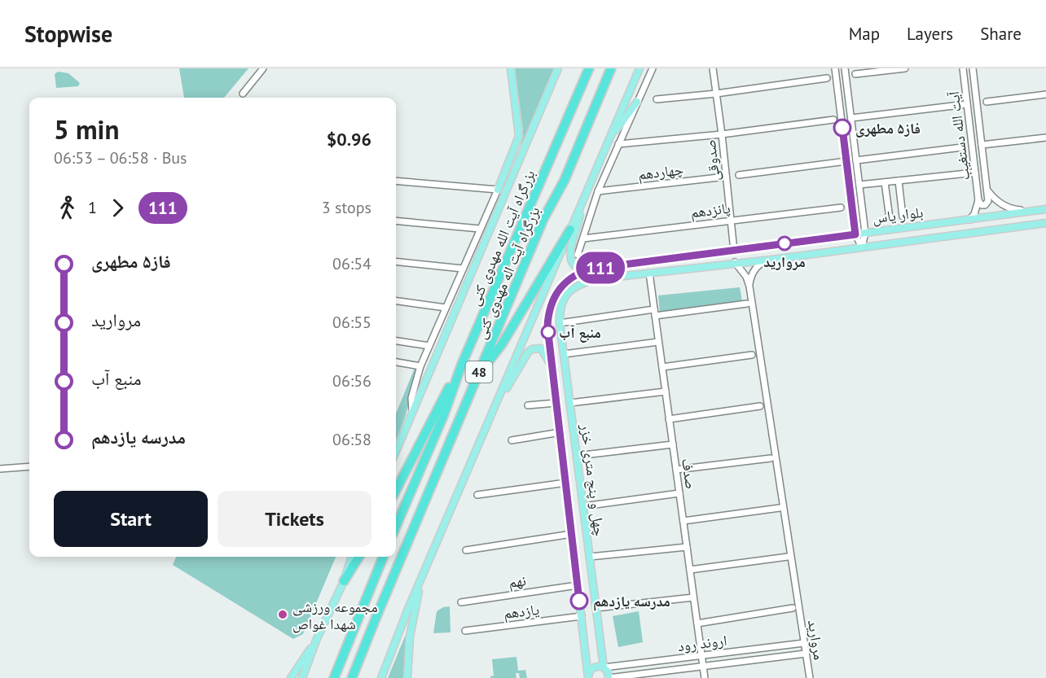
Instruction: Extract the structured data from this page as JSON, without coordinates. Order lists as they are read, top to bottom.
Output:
{
  "streets": {
    "highway": ["بزرگراه آیت الله مهدوی کنی", "بزرگراه آیت اله مهدوی کنی", "48"],
    "main road": ["بلوار یاس", "چهل و پنج متری خزر"],
    "street": [
      "آیت الله دستغیب",
      "صدوقی",
      "چهاردهم",
      "پانزدهم",
      "صدف",
      "نهم",
      "یازدهم",
      "مروارید",
      "اروند رود"
    ]
  },
  "crossings": [
    ["صدوقی", "چهاردهم"],
    ["صدوقی", "پانزدهم"],
    ["صدوقی", "بلوار یاس"],
    ["بلوار یاس", "صدف"],
    ["بلوار یاس", "چهل و پنج متری خزر"],
    ["بزرگراه آیت الله مهدوی کنی", "48"],
    ["صدف", "اروند رود"],
    ["چهل و پنج متری خزر", "نهم"],
    ["چهل و پنج متری خزر", "یازدهم"],
    ["چهل و پنج متری خزر", "اروند رود"],
    ["مروارید", "اروند رود"]
  ],
  "places": [
    "فاز۵ مطهری",
    "مروارید",
    "منبع آب",
    "مدرسه یازدهم",
    "مجموعه ورزشی شهدا غواص"
  ],
  "lines": ["bus line 111"],
  "page": {
    "header": "Stopwise",
    "nav": ["Map", "Layers", "Share"],
    "on_map": "111",
    "heading": ["5 min", "06:53 – 06:58 · Bus", "$0.96"],
    "legs": ["1", "111", "3 stops"],
    "list": [
      {
        "name": "فاز۵ مطهری",
        "value": "06:54"
      },
      {
        "name": "مروارید",
        "value": "06:55"
      },
      {
        "name": "منبع آب",
        "value": "06:56"
      },
      {
        "name": "مدرسه یازدهم",
        "value": "06:58"
      }
    ],
    "buttons": ["Start", "Tickets"]
  }
}
